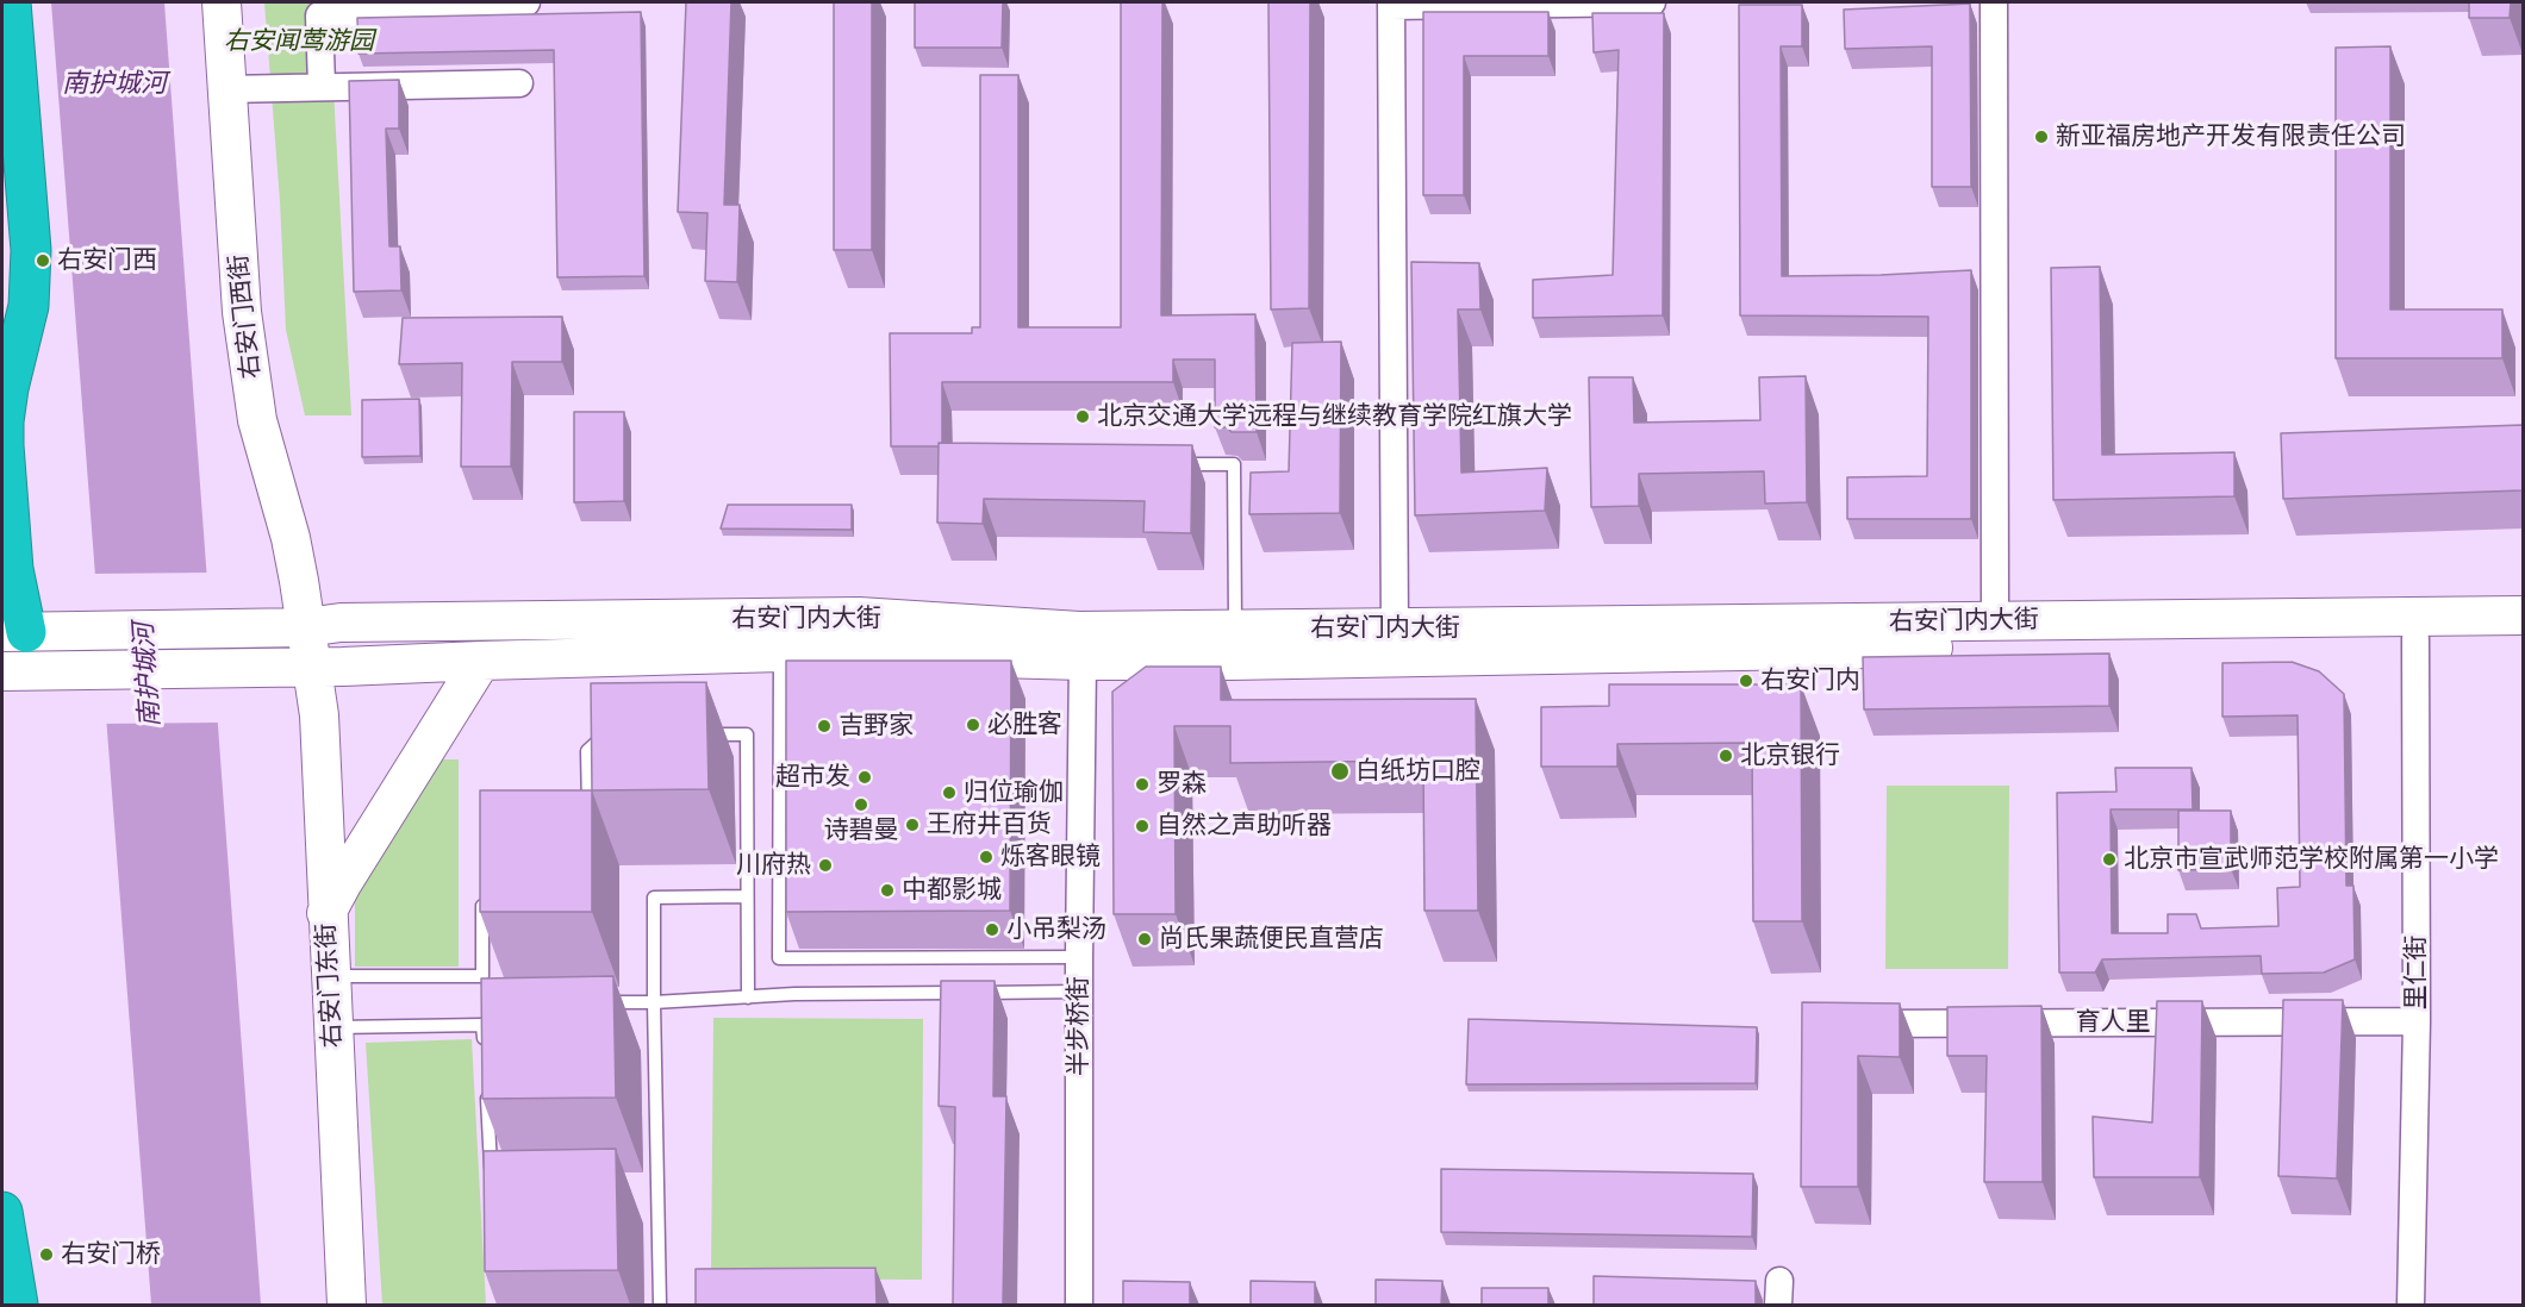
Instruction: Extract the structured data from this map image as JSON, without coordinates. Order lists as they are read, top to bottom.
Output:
{
  "streets": {
    "main road": ["右安门西街", "右安门内大街", "右安门东街"],
    "street": ["里仁街", "育人里", "半步桥街"]
  },
  "crossings": [
    ["右安门西街", "右安门内大街"],
    ["右安门西街", "右安门东街"],
    ["右安门内大街", "里仁街"],
    ["右安门内大街", "右安门东街"],
    ["右安门内大街", "半步桥街"],
    ["里仁街", "育人里"]
  ],
  "water": ["南护城河"],
  "parks": ["右安闻莺游园"],
  "places": [
    "新亚福房地产开发有限责任公司",
    "右安门西",
    "北京交通大学远程与继续教育学院红旗大学",
    "右安门内",
    "必胜客",
    "吉野家",
    "北京银行",
    "白纸坊口腔",
    "超市发",
    "罗森",
    "归位瑜伽",
    "诗碧曼",
    "王府井百货",
    "自然之声助听器",
    "烁客眼镜",
    "北京市宣武师范学校附属第一小学",
    "川府热",
    "中都影城",
    "小吊梨汤",
    "尚氏果蔬便民直营店",
    "右安门桥"
  ]
}
